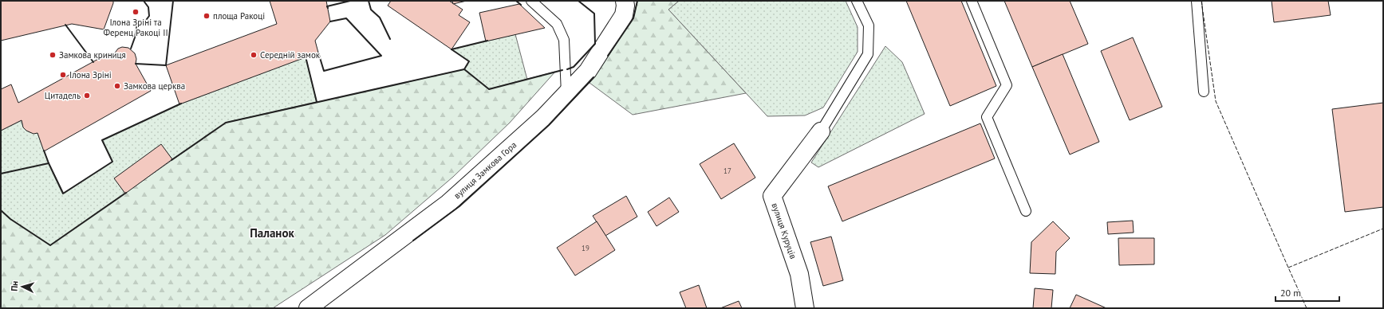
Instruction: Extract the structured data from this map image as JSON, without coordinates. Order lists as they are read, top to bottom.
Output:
{
  "streets": {
    "street": ["вулиця Замкова Гора", "вулиця Куруців"]
  },
  "districts": ["Паланок"],
  "places": [
    "Ілона Зріні та Ференц Ракоці II",
    "площа Ракоці",
    "Замкова криниця",
    "Середній замок",
    "Ілона Зріні",
    "Замкова церква",
    "Цитадель"
  ],
  "house_numbers": ["17", "19"],
  "scale_bar": "20 m",
  "north": "left"
}
